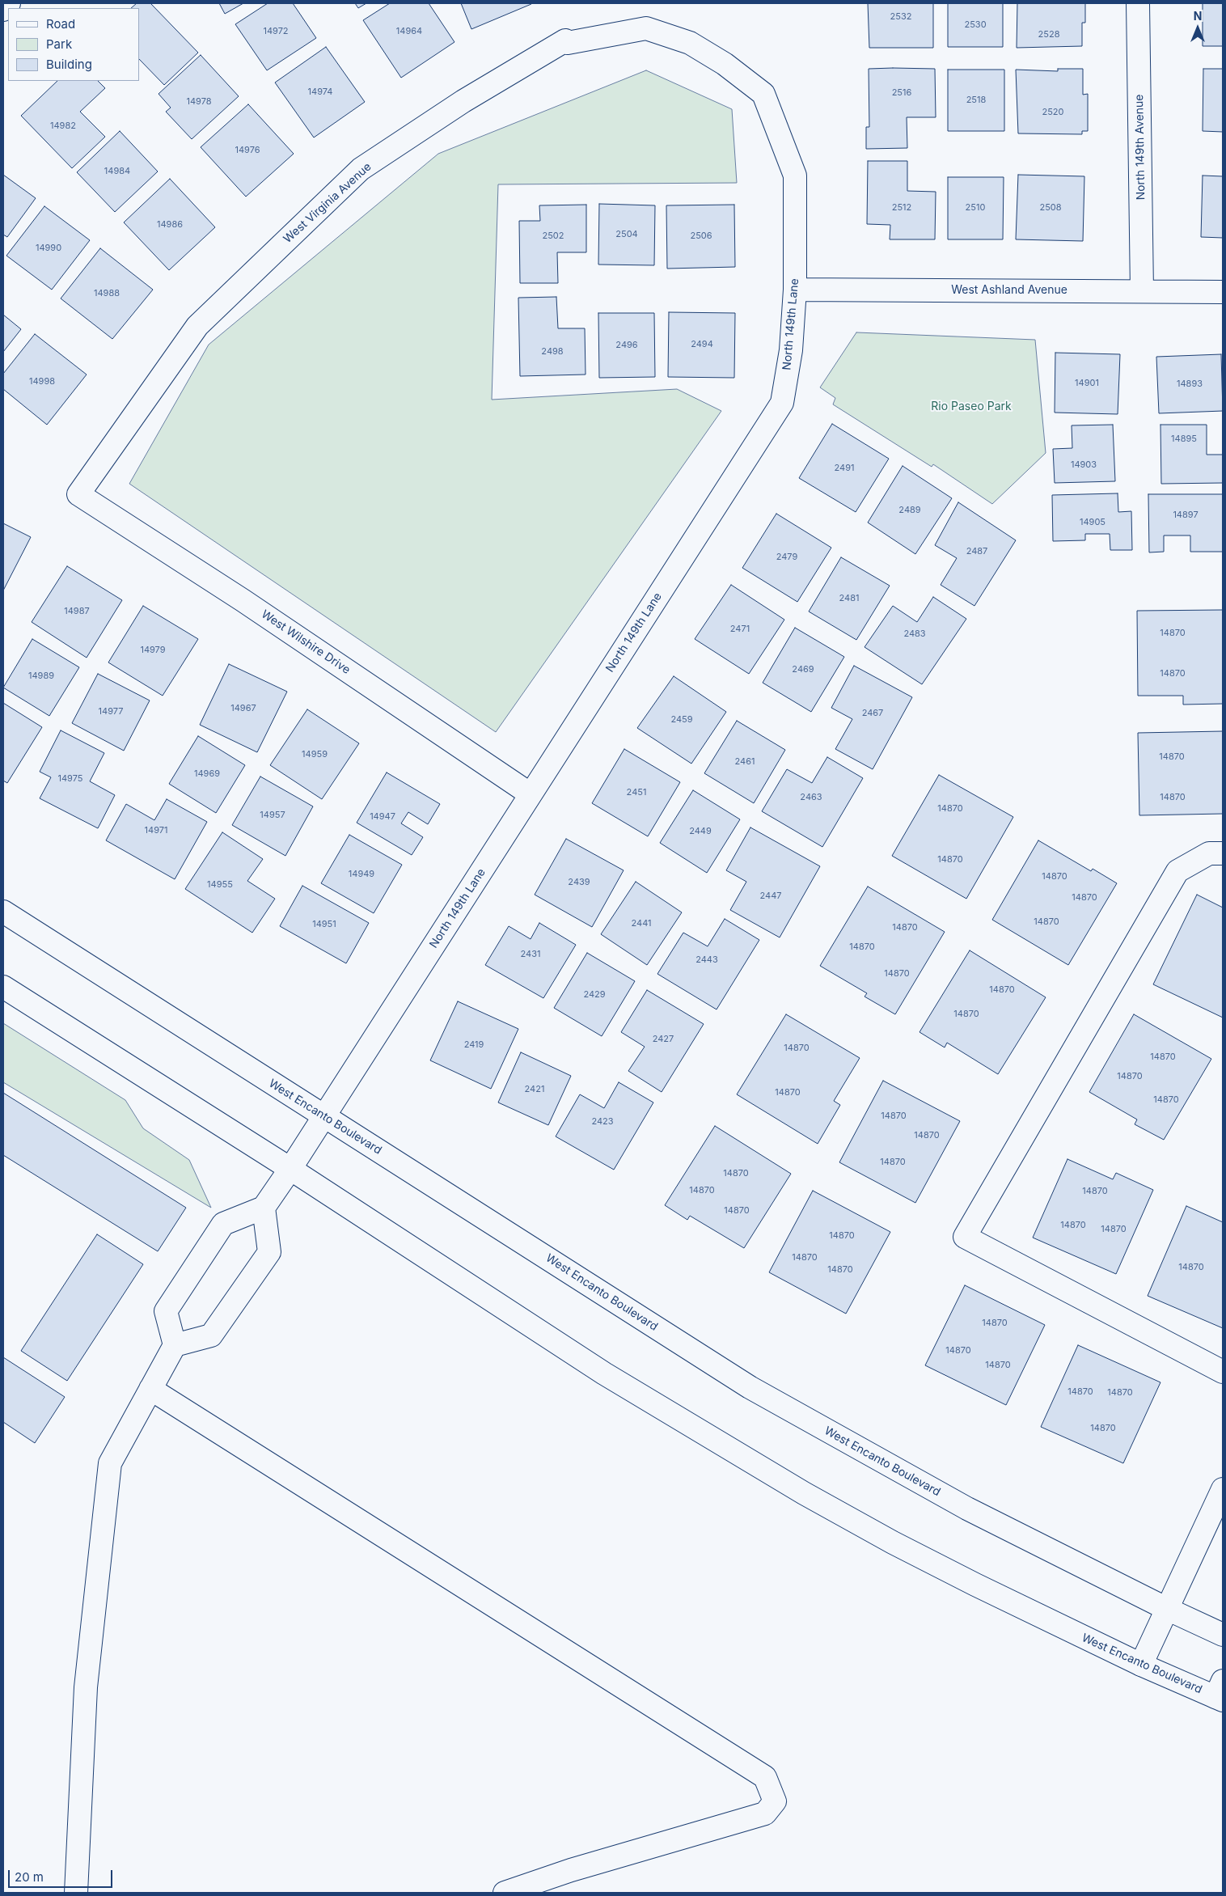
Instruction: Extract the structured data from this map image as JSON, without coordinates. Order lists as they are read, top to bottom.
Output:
{
  "streets": {
    "street": [
      "North 149th Avenue",
      "West Virginia Avenue",
      "West Ashland Avenue",
      "North 149th Lane",
      "West Wilshire Drive",
      "West Encanto Boulevard"
    ]
  },
  "crossings": [
    ["North 149th Avenue", "West Ashland Avenue"],
    ["West Virginia Avenue", "North 149th Lane"],
    ["West Virginia Avenue", "West Wilshire Drive"],
    ["West Ashland Avenue", "North 149th Lane"],
    ["North 149th Lane", "West Wilshire Drive"],
    ["North 149th Lane", "West Encanto Boulevard"]
  ],
  "parks": ["Rio Paseo Park"],
  "house_numbers": [
    "2532",
    "2530",
    "14972",
    "14964",
    "2528",
    "14974",
    "2516",
    "2518",
    "14978",
    "2520",
    "14982",
    "14976",
    "14984",
    "2512",
    "2510",
    "2508",
    "14986",
    "2504",
    "2502",
    "2506",
    "14990",
    "14988",
    "2494",
    "2496",
    "2498",
    "14998",
    "14901",
    "14893",
    "14895",
    "14903",
    "2491",
    "2489",
    "14897",
    "14905",
    "2487",
    "2479",
    "2481",
    "14987",
    "2471",
    "14870",
    "2483",
    "14979",
    "2469",
    "14870",
    "14989",
    "14967",
    "14977",
    "2467",
    "2459",
    "14959",
    "14870",
    "2461",
    "14969",
    "14975",
    "2451",
    "2463",
    "14870",
    "14870",
    "14957",
    "14947",
    "14971",
    "2449",
    "14870",
    "14949",
    "14870",
    "2439",
    "14955",
    "2447",
    "14870",
    "14870",
    "2441",
    "14951",
    "14870",
    "14870",
    "2431",
    "2443",
    "14870",
    "14870",
    "2429",
    "14870",
    "2427",
    "2419",
    "14870",
    "14870",
    "14870",
    "2421",
    "14870",
    "14870",
    "14870",
    "2423",
    "14870",
    "14870",
    "14870",
    "14870",
    "14870",
    "14870",
    "14870",
    "14870",
    "14870",
    "14870",
    "14870",
    "14870",
    "14870",
    "14870",
    "14870",
    "14870",
    "14870",
    "14870"
  ],
  "legend": ["Road", "Park", "Building"],
  "scale_bar": "20 m",
  "north": "top"
}
